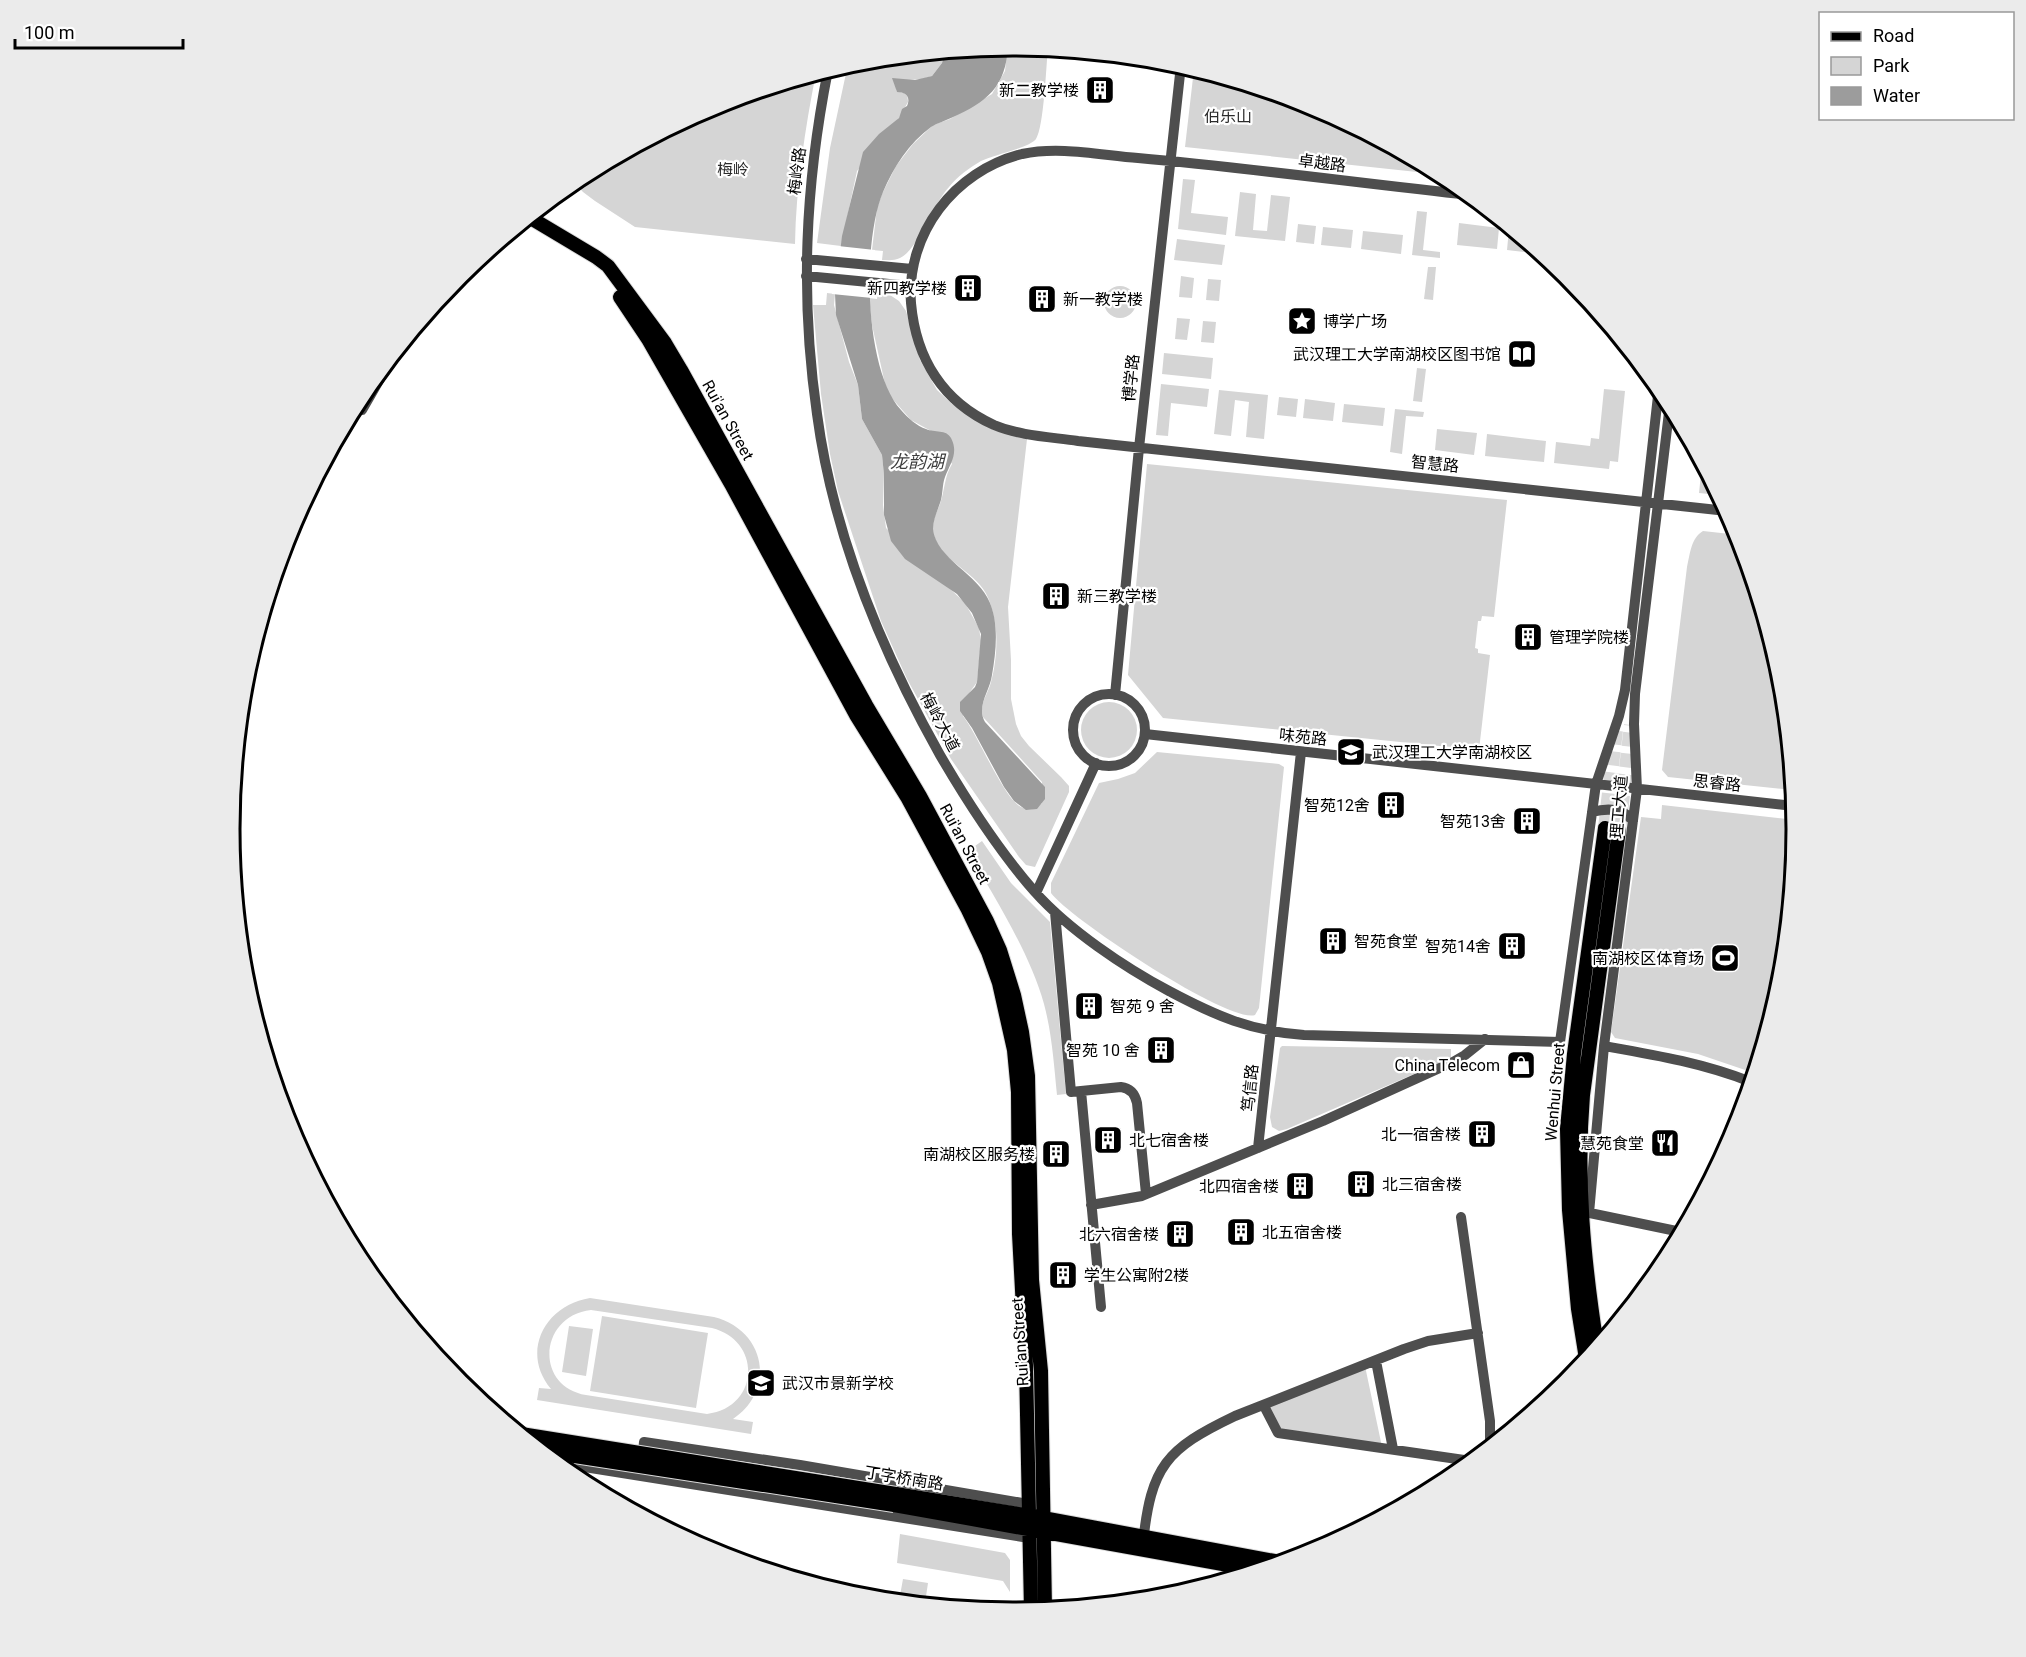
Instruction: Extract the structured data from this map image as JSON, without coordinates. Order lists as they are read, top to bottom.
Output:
{
  "streets": {
    "main road": ["Rui'an Street", "Wenhui Street", "丁字桥南路"],
    "street": [
      "卓越路",
      "梅岭路",
      "博学路",
      "智慧路",
      "梅岭大道",
      "味苑路",
      "思睿路",
      "理工大道",
      "笃信路"
    ]
  },
  "crossings": [
    ["卓越路", "博学路"],
    ["卓越路", "智慧路"],
    ["梅岭路", "梅岭大道"],
    ["博学路", "智慧路"],
    ["博学路", "味苑路"],
    ["Rui'an Street", "丁字桥南路"],
    ["智慧路", "理工大道"],
    ["梅岭大道", "理工大道"],
    ["梅岭大道", "笃信路"],
    ["味苑路", "思睿路"],
    ["味苑路", "理工大道"],
    ["味苑路", "笃信路"],
    ["思睿路", "理工大道"],
    ["理工大道", "Wenhui Street"]
  ],
  "water": ["龙韵湖"],
  "parks": ["伯乐山", "梅岭"],
  "places": {
    "building": [
      "新二教学楼",
      "新四教学楼",
      "新一教学楼",
      "新三教学楼",
      "管理学院楼",
      "智苑12舍",
      "智苑13舍",
      "智苑食堂",
      "智苑14舍",
      "智苑 9 舍",
      "智苑 10 舍",
      "北一宿舍楼",
      "北七宿舍楼",
      "南湖校区服务楼",
      "北三宿舍楼",
      "北四宿舍楼",
      "北五宿舍楼",
      "北六宿舍楼",
      "学生公寓附2楼"
    ],
    "place": ["博学广场"],
    "library": ["武汉理工大学南湖校区图书馆"],
    "school or university": ["武汉理工大学南湖校区", "武汉市景新学校"],
    "sports": ["南湖校区体育场"],
    "shop": ["China Telecom"],
    "restaurant": ["慧苑食堂"]
  },
  "legend": ["Road", "Park", "Water"],
  "scale_bar": "100 m"
}
